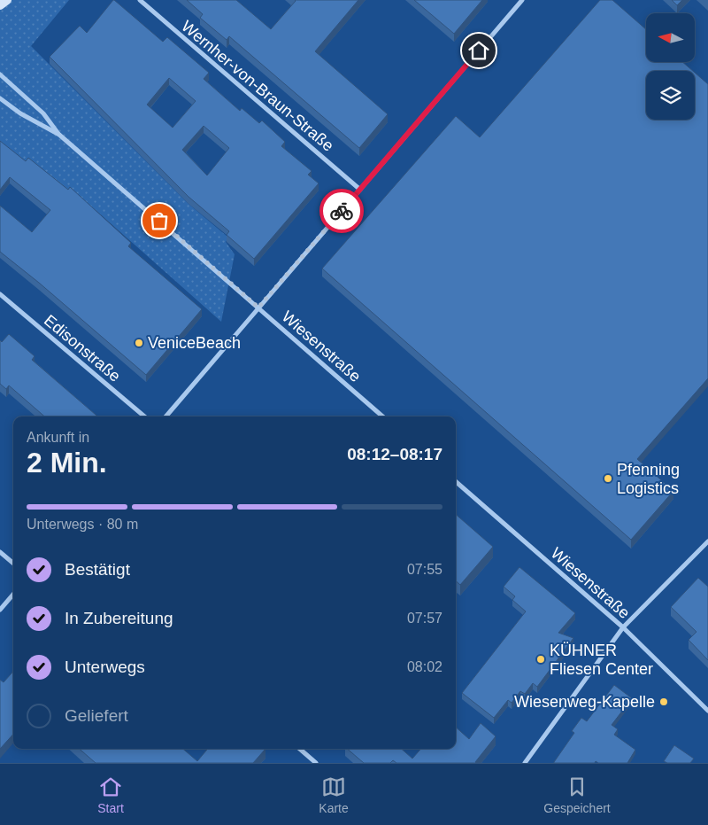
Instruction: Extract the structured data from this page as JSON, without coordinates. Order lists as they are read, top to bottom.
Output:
{
  "streets": {
    "street": ["Wernher-von-Braun-Straße", "Wiesenstraße", "Edisonstraße"]
  },
  "places": [
    "VeniceBeach",
    "Pfenning Logistics",
    "KÜHNER Fliesen Center",
    "Wiesenweg-Kapelle"
  ],
  "north": "left",
  "page": {
    "heading": ["2 Min.", "Ankunft in", "08:12–08:17"],
    "bar": "Unterwegs · 80 m",
    "list": [
      ["Bestätigt", "07:55"],
      ["In Zubereitung", "07:57"],
      ["Unterwegs", "08:02"],
      "Geliefert"
    ],
    "tabs": ["Start", "Karte", "Gespeichert"]
  }
}
